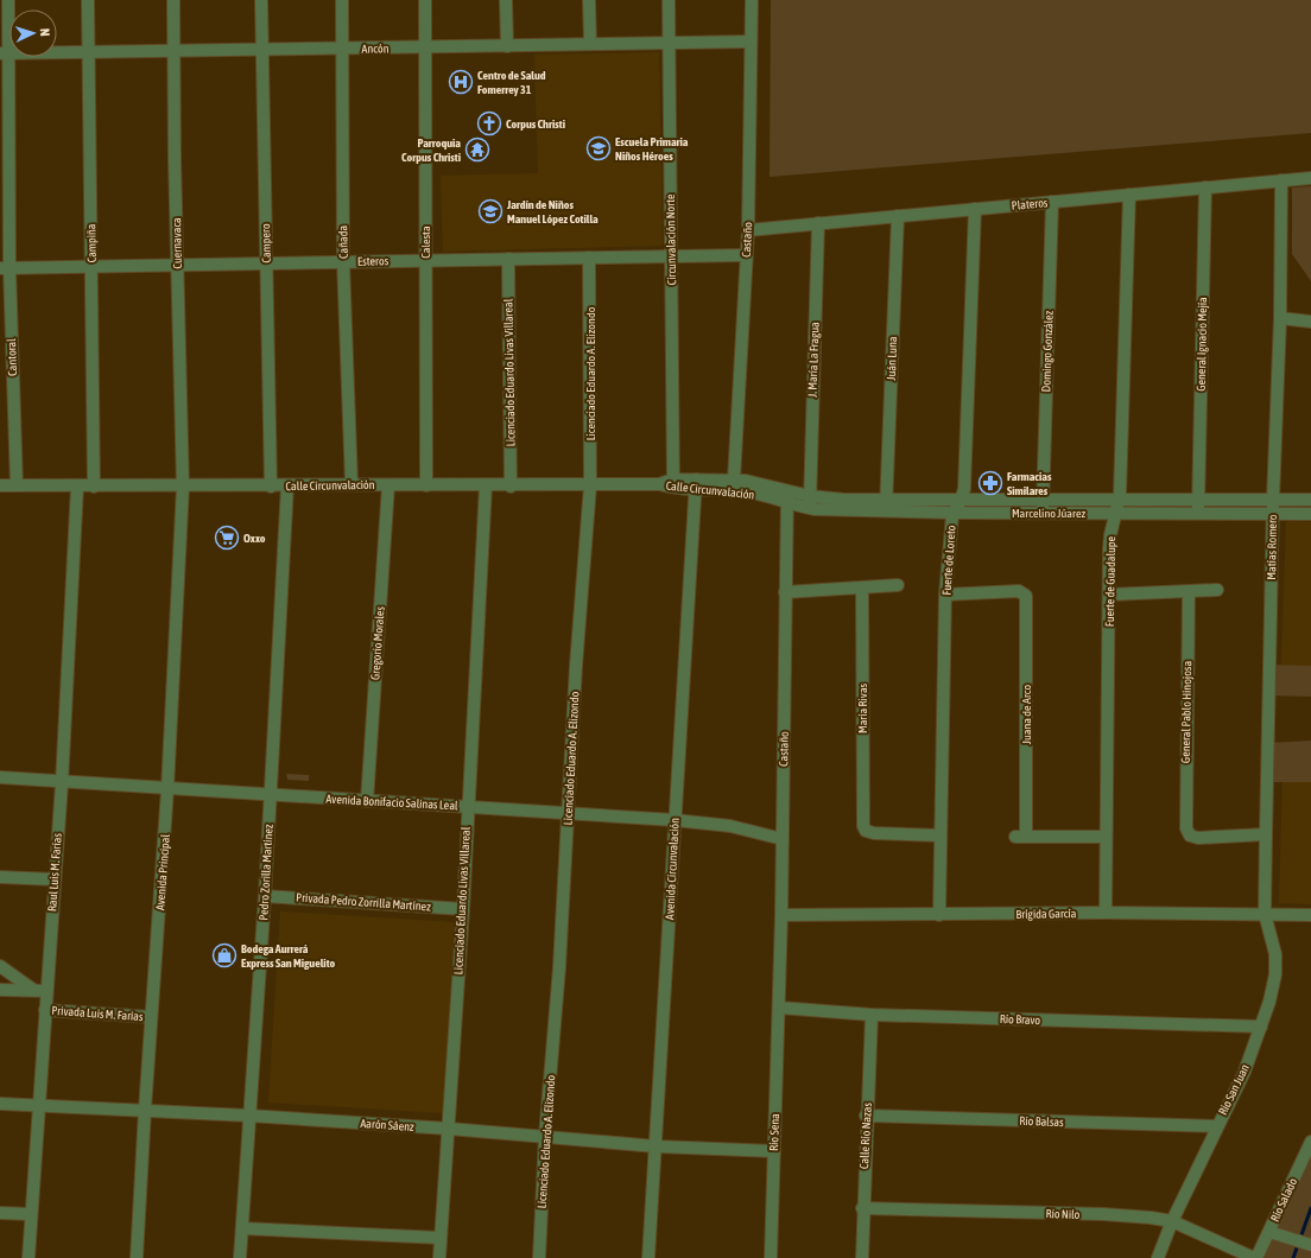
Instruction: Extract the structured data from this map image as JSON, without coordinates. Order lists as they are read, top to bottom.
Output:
{
  "streets": {
    "street": [
      "Ancón",
      "Plateros",
      "Circunvalación Norte",
      "Castaño",
      "Cañada",
      "Calesta",
      "Campiña",
      "Cuernavaca",
      "Campero",
      "Esteros",
      "General Ignacio Mejía",
      "Domingo González",
      "Cantoral",
      "Juán Luna",
      "J. María La Fragua",
      "Licenciado Eduardo Livas Villareal",
      "Licenciado Eduardo A. Elizondo",
      "Calle Circunvalación",
      "Marcelino Júarez",
      "Matías Romero",
      "Fuerte de Loreto",
      "Fuerte de Guadalupe",
      "Gregorio Morales",
      "María Rivas",
      "General Pablo Hinojosa",
      "Juana de Arco",
      "Avenida Bonifacio Salinas Leal",
      "Avenida Circunvalación",
      "Raul Luis M. Farías",
      "Avenida Principal",
      "Pedro Zorilla Martinez",
      "Privada Pedro Zorrilla Martínez",
      "Brígida García",
      "Privada Luis M. Farías",
      "Río Bravo",
      "Río San Juan",
      "Río Balsas",
      "Aarón Sáenz",
      "Río Sena",
      "Calle Río Nazas",
      "Río Salado",
      "Río Nilo"
    ]
  },
  "crossings": [
    ["Ancón", "Circunvalación Norte"],
    ["Ancón", "Castaño"],
    ["Ancón", "Cañada"],
    ["Ancón", "Calesta"],
    ["Ancón", "Campiña"],
    ["Ancón", "Cuernavaca"],
    ["Ancón", "Campero"],
    ["Ancón", "Cantoral"],
    ["Plateros", "Castaño"],
    ["Plateros", "General Ignacio Mejía"],
    ["Plateros", "Domingo González"],
    ["Plateros", "Juán Luna"],
    ["Plateros", "J. María La Fragua"],
    ["Plateros", "Matías Romero"],
    ["Plateros", "Fuerte de Loreto"],
    ["Plateros", "Fuerte de Guadalupe"],
    ["Circunvalación Norte", "Esteros"],
    ["Circunvalación Norte", "Calle Circunvalación"],
    ["Castaño", "Esteros"],
    ["Castaño", "Calle Circunvalación"],
    ["Castaño", "Marcelino Júarez"],
    ["Castaño", "Avenida Bonifacio Salinas Leal"],
    ["Castaño", "Brígida García"],
    ["Castaño", "Río Bravo"],
    ["Castaño", "Río Sena"],
    ["Cañada", "Esteros"],
    ["Cañada", "Calle Circunvalación"],
    ["Calesta", "Esteros"],
    ["Calesta", "Calle Circunvalación"],
    ["Campiña", "Esteros"],
    ["Campiña", "Calle Circunvalación"],
    ["Cuernavaca", "Esteros"],
    ["Cuernavaca", "Calle Circunvalación"],
    ["Cuernavaca", "Avenida Principal"],
    ["Campero", "Esteros"],
    ["Campero", "Calle Circunvalación"],
    ["Esteros", "Cantoral"],
    ["Esteros", "Licenciado Eduardo Livas Villareal"],
    ["Esteros", "Licenciado Eduardo A. Elizondo"],
    ["General Ignacio Mejía", "Marcelino Júarez"],
    ["Domingo González", "Marcelino Júarez"],
    ["Cantoral", "Calle Circunvalación"],
    ["Juán Luna", "Marcelino Júarez"],
    ["J. María La Fragua", "Marcelino Júarez"],
    ["Licenciado Eduardo Livas Villareal", "Calle Circunvalación"],
    ["Licenciado Eduardo Livas Villareal", "Avenida Bonifacio Salinas Leal"],
    ["Licenciado Eduardo Livas Villareal", "Privada Pedro Zorrilla Martínez"],
    ["Licenciado Eduardo Livas Villareal", "Aarón Sáenz"],
    ["Licenciado Eduardo A. Elizondo", "Calle Circunvalación"],
    ["Licenciado Eduardo A. Elizondo", "Avenida Bonifacio Salinas Leal"],
    ["Licenciado Eduardo A. Elizondo", "Aarón Sáenz"],
    ["Calle Circunvalación", "Marcelino Júarez"],
    ["Calle Circunvalación", "Gregorio Morales"],
    ["Calle Circunvalación", "Avenida Circunvalación"],
    ["Calle Circunvalación", "Raul Luis M. Farías"],
    ["Calle Circunvalación", "Avenida Principal"],
    ["Calle Circunvalación", "Pedro Zorilla Martinez"],
    ["Marcelino Júarez", "Matías Romero"],
    ["Marcelino Júarez", "Fuerte de Loreto"],
    ["Marcelino Júarez", "Fuerte de Guadalupe"],
    ["Matías Romero", "General Pablo Hinojosa"],
    ["Matías Romero", "Brígida García"],
    ["Matías Romero", "Río San Juan"],
    ["Fuerte de Loreto", "María Rivas"],
    ["Fuerte de Loreto", "Juana de Arco"],
    ["Fuerte de Loreto", "Brígida García"],
    ["Fuerte de Guadalupe", "Juana de Arco"],
    ["Fuerte de Guadalupe", "Brígida García"],
    ["Gregorio Morales", "Avenida Bonifacio Salinas Leal"],
    ["Avenida Bonifacio Salinas Leal", "Avenida Circunvalación"],
    ["Avenida Bonifacio Salinas Leal", "Raul Luis M. Farías"],
    ["Avenida Bonifacio Salinas Leal", "Avenida Principal"],
    ["Avenida Bonifacio Salinas Leal", "Pedro Zorilla Martinez"],
    ["Avenida Circunvalación", "Aarón Sáenz"],
    ["Raul Luis M. Farías", "Privada Luis M. Farías"],
    ["Raul Luis M. Farías", "Aarón Sáenz"],
    ["Avenida Principal", "Privada Luis M. Farías"],
    ["Avenida Principal", "Aarón Sáenz"],
    ["Pedro Zorilla Martinez", "Privada Pedro Zorrilla Martínez"],
    ["Pedro Zorilla Martinez", "Aarón Sáenz"],
    ["Brígida García", "Río San Juan"],
    ["Río Bravo", "Río San Juan"],
    ["Río Bravo", "Río Sena"],
    ["Río Bravo", "Calle Río Nazas"],
    ["Río San Juan", "Río Balsas"],
    ["Río San Juan", "Río Nilo"],
    ["Río Balsas", "Calle Río Nazas"],
    ["Aarón Sáenz", "Río Sena"],
    ["Calle Río Nazas", "Río Nilo"],
    ["Río Salado", "Río Nilo"]
  ],
  "places": {
    "hospital": ["Centro de Salud Fomerrey 31"],
    "church": ["Corpus Christi"],
    "school or university": ["Escuela Primaria Niños Héroes", "Jardín de Niños Manuel López Cotilla"],
    "temple": ["Parroquia Corpus Christi"],
    "pharmacy": ["Farmacias Similares"],
    "supermarket": ["Oxxo"],
    "shop": ["Bodega Aurrerá Express San Miguelito"]
  },
  "north": "right"
}
